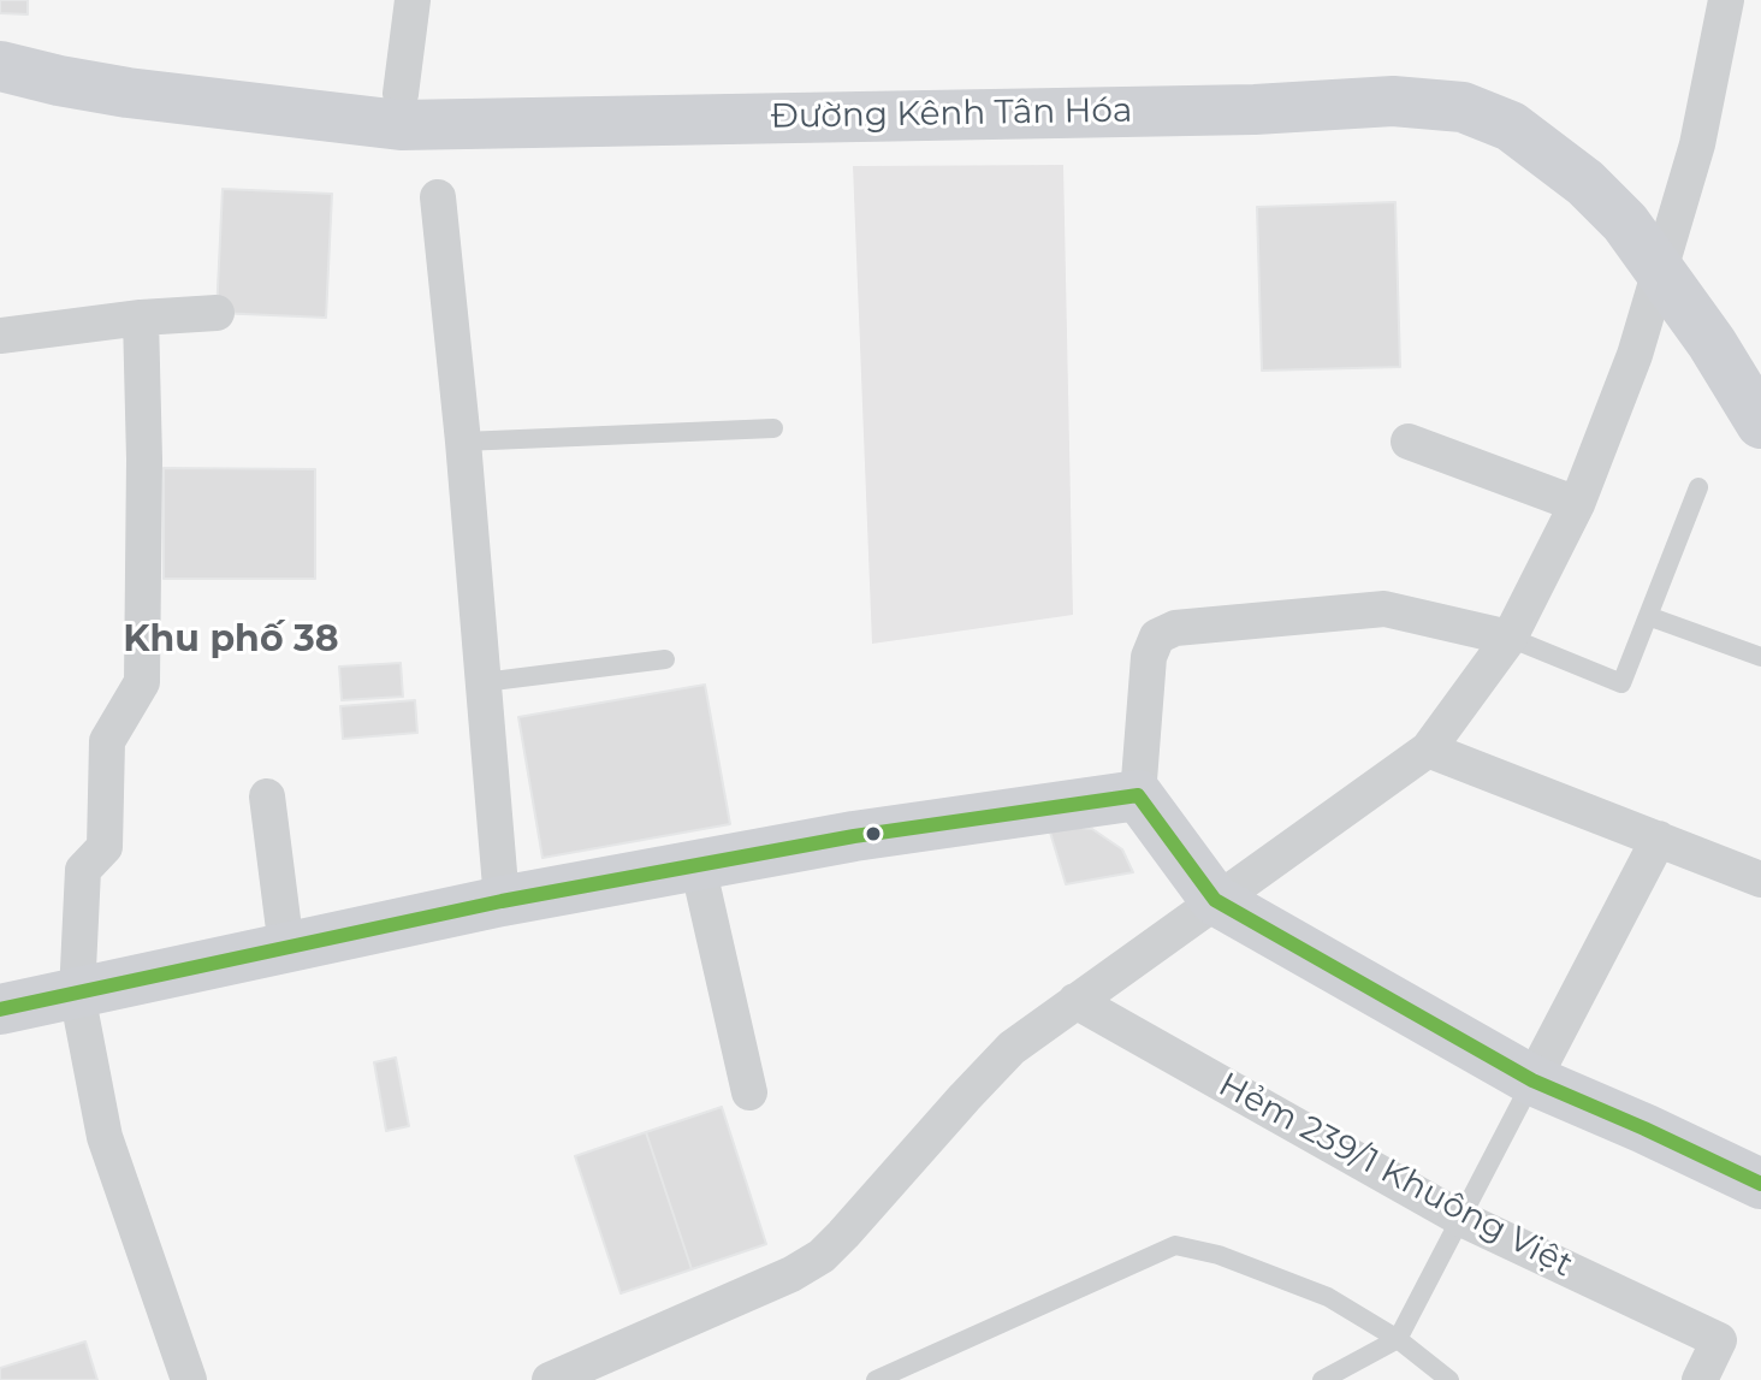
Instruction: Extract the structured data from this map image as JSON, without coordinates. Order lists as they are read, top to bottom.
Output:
{
  "streets": {
    "street": ["Đường Kênh Tân Hóa", "Hẻm 239/1 Khuông Việt"]
  },
  "districts": ["Khu phố 38"]
}
